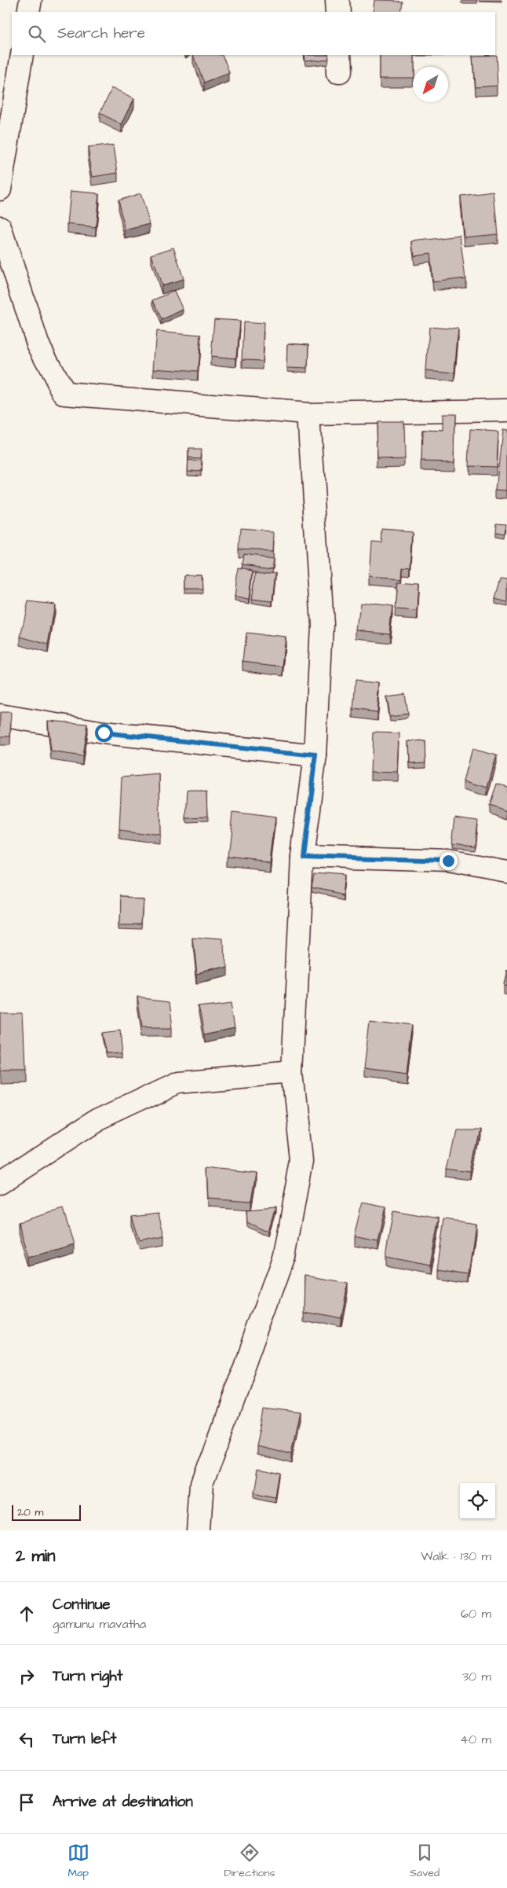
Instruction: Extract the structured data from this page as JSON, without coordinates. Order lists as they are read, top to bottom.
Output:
{
  "scale_bar": "20 m",
  "north": "bottom left",
  "page": {
    "search": "Search here",
    "scale": "20 m",
    "heading": ["2 min", "Walk · 130 m"],
    "list": [
      ["Continue", "gamunu mavatha", "60 m"],
      ["Turn right", "30 m"],
      ["Turn left", "40 m"],
      "Arrive at destination"
    ],
    "nav": ["Map", "Directions", "Saved"]
  }
}
